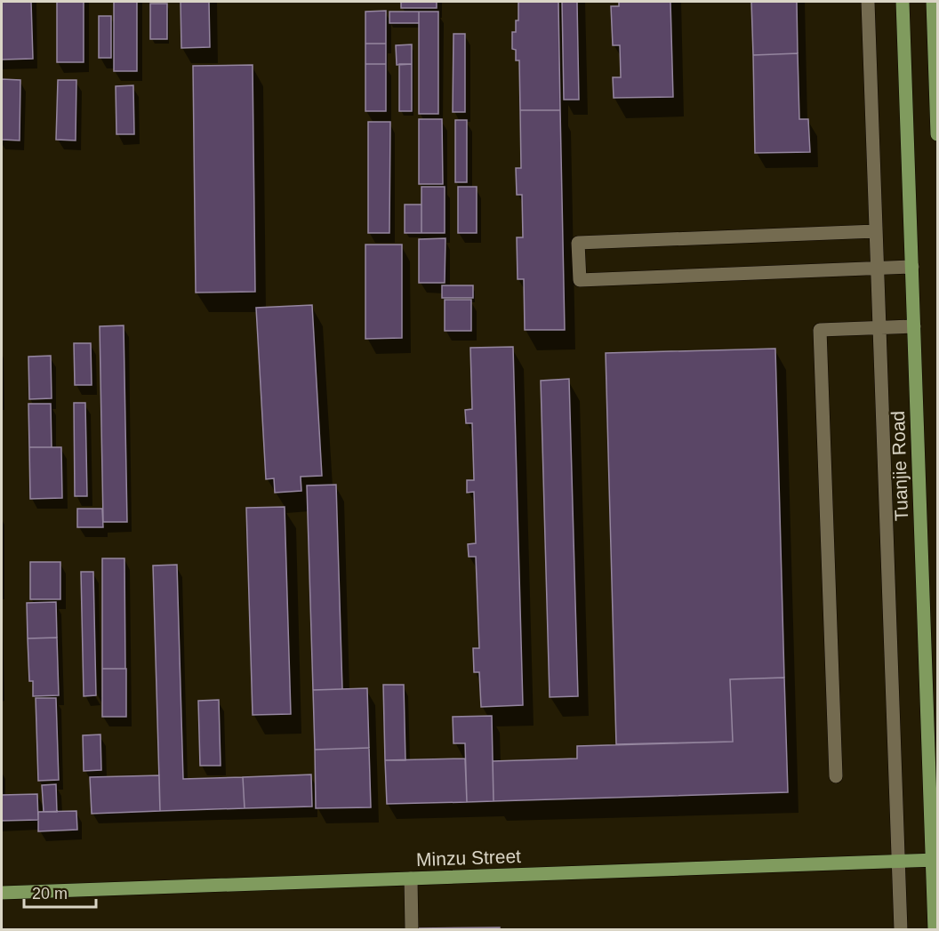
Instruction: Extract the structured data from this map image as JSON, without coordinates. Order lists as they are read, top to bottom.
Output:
{
  "streets": {
    "main road": ["Tuanjie Road", "Minzu Street"]
  },
  "crossings": [
    ["Tuanjie Road", "Minzu Street"]
  ],
  "scale_bar": "20 m"
}
